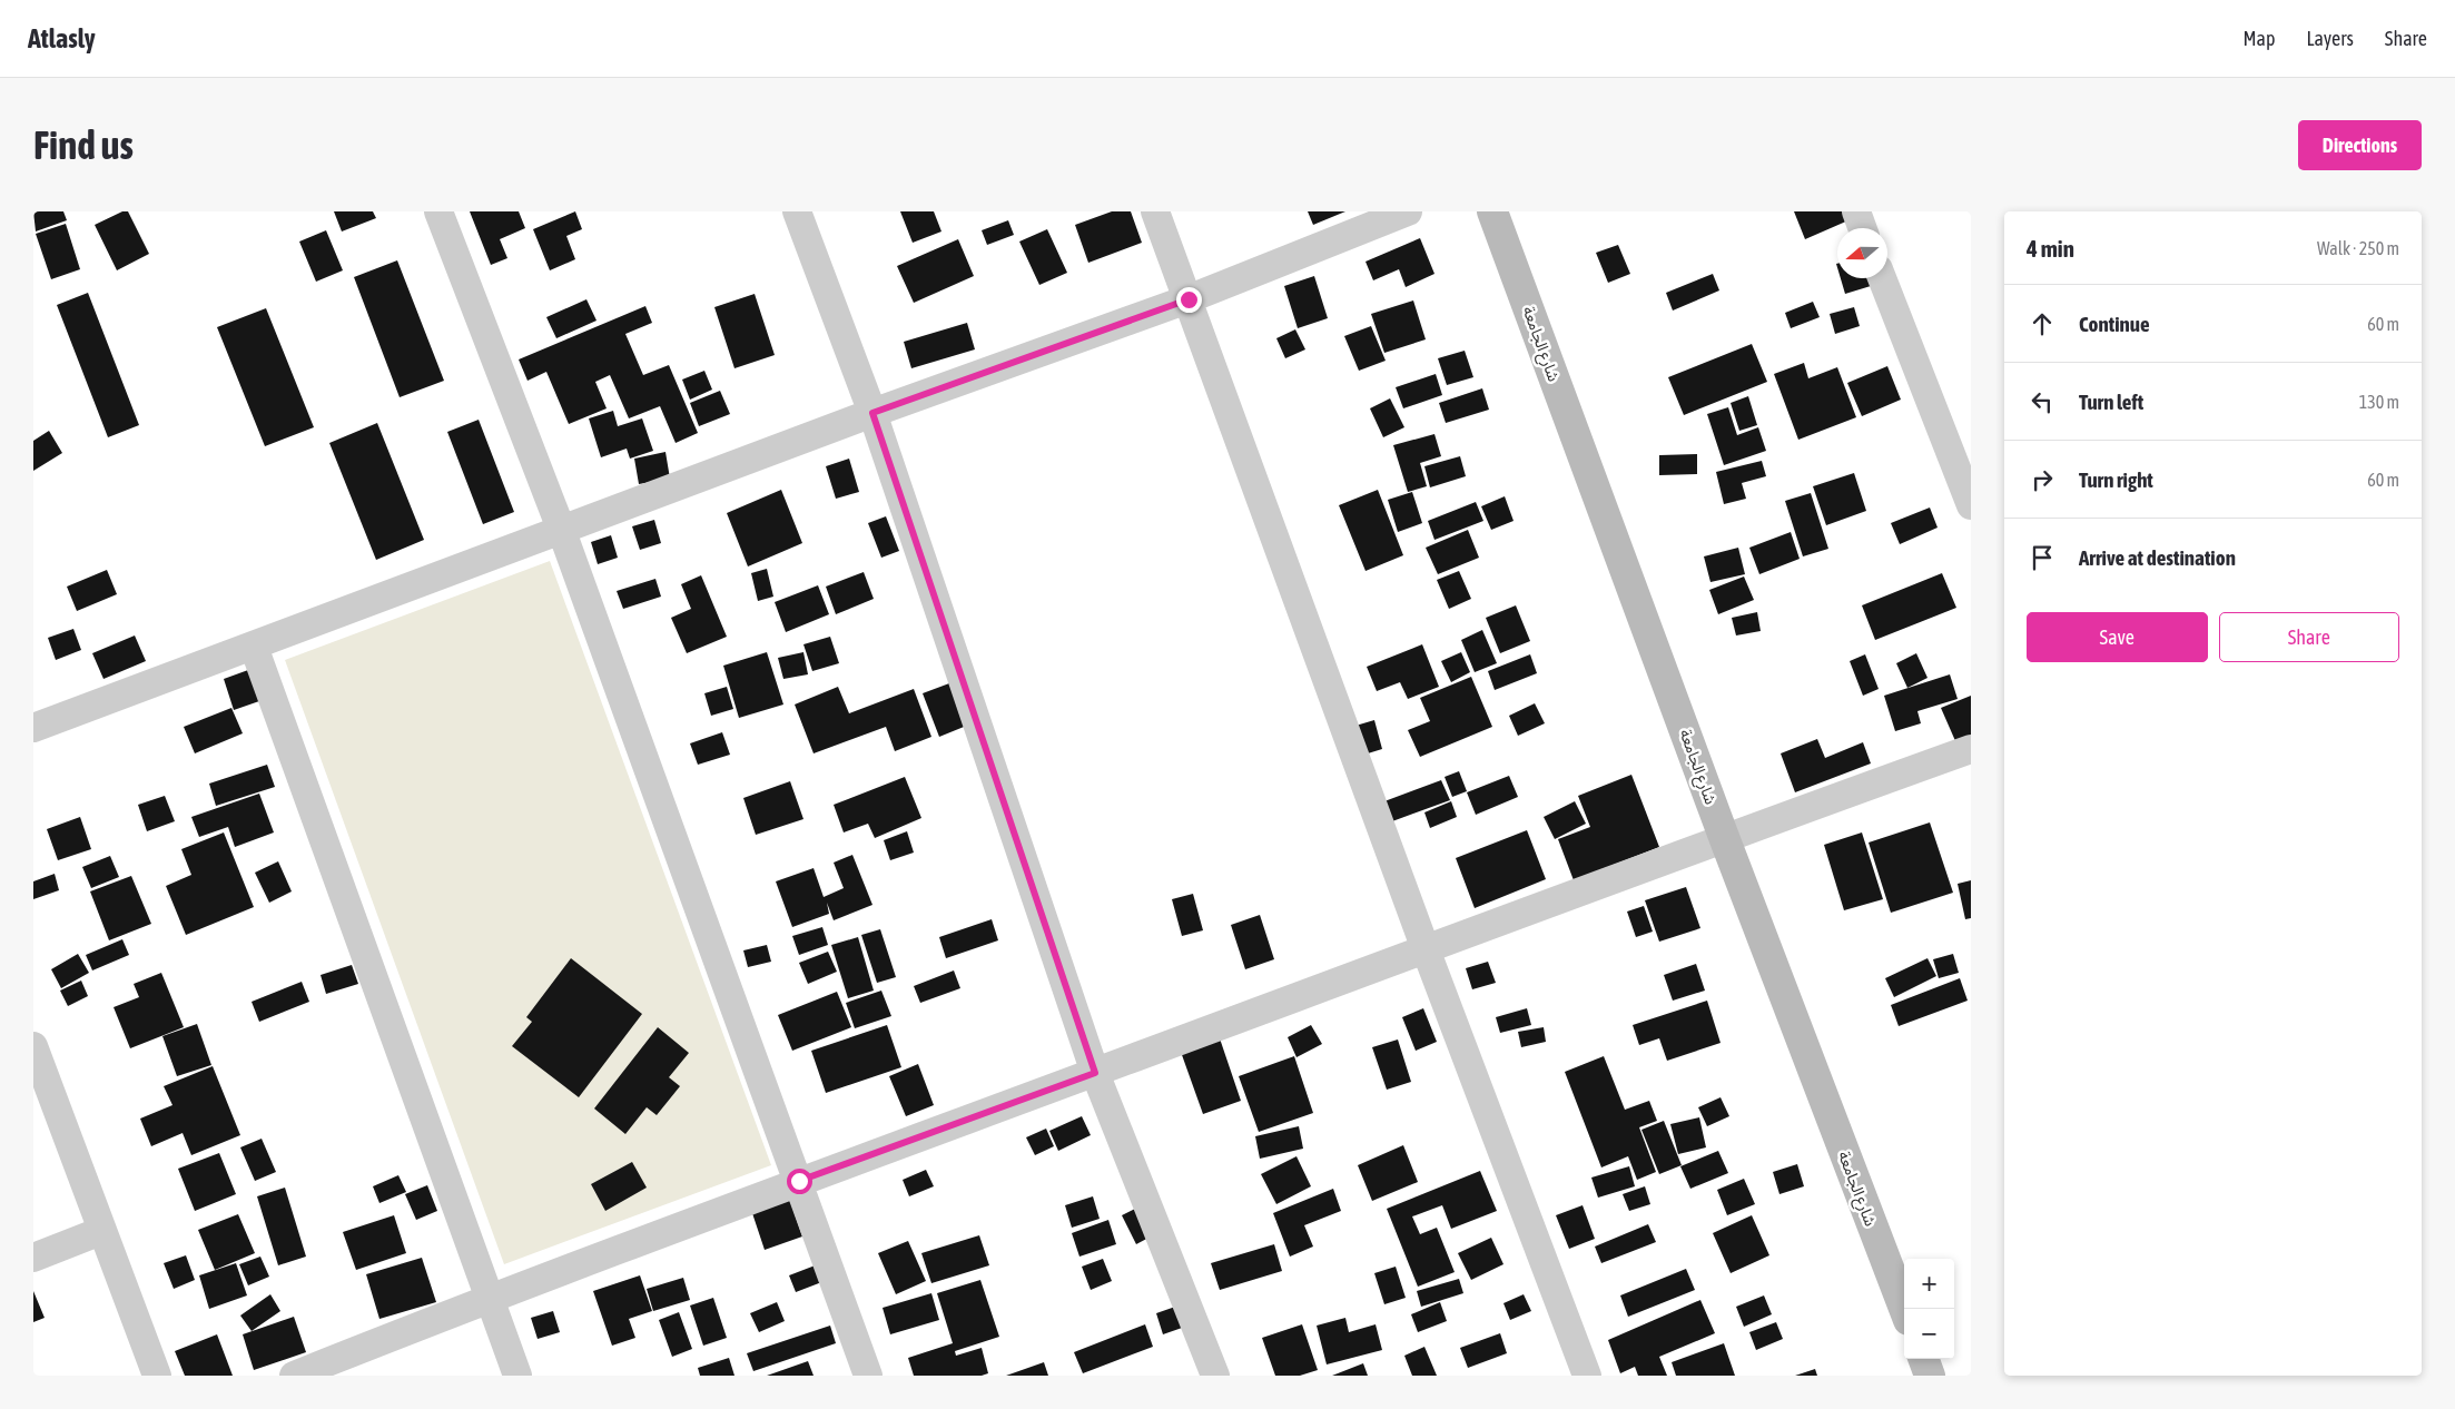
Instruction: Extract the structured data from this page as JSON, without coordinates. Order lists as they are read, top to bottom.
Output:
{
  "streets": {
    "street": ["شارع الجامعة"]
  },
  "north": "left",
  "page": {
    "header": "Atlasly",
    "nav": ["Map", "Layers", "Share"],
    "buttons": [
      "Directions",
      ["Save", "Share"]
    ],
    "title": "Find us",
    "heading": ["4 min", "Walk · 250 m"],
    "list": [
      ["Continue", "60 m"],
      ["Turn left", "130 m"],
      ["Turn right", "60 m"],
      "Arrive at destination"
    ],
    "map_buttons": ["+", "−"]
  }
}
